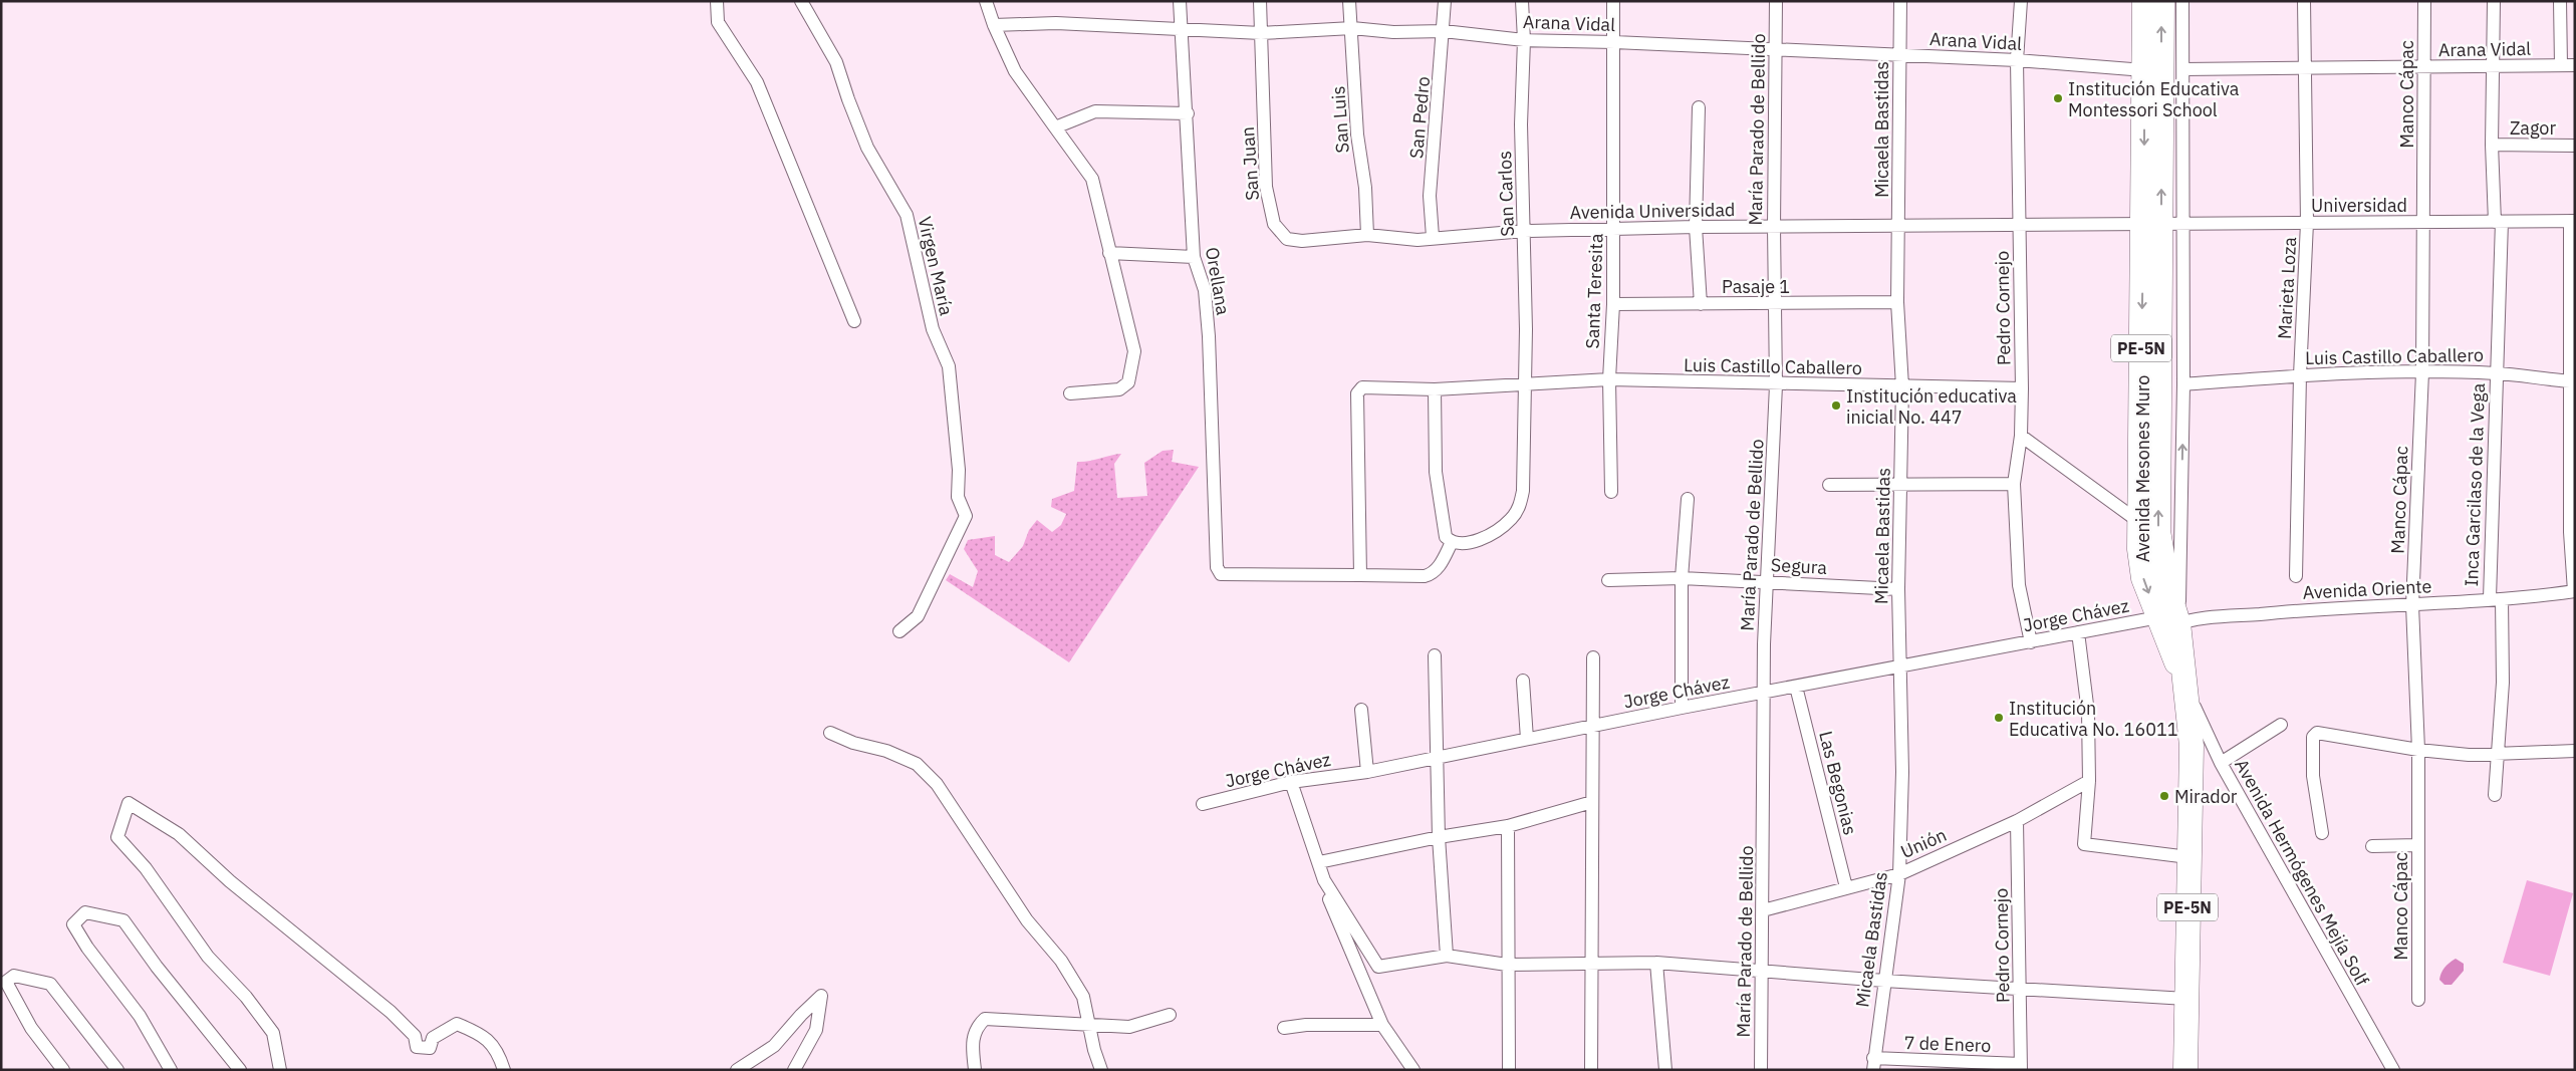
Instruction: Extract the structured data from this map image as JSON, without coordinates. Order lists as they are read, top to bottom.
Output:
{
  "streets": {
    "highway": ["PE-5N", "Avenida Mesones Muro"],
    "street": [
      "Arana Vidal",
      "Manco Cápac",
      "San Pedro",
      "San Luis",
      "Zagor",
      "María Parado de Bellido",
      "Micaela Bastidas",
      "San Juan",
      "San Carlos",
      "Universidad",
      "Avenida Universidad",
      "Virgen María",
      "Orellana",
      "Pasaje 1",
      "Marieta Loza",
      "Santa Teresita",
      "Pedro Cornejo",
      "Luis Castillo Caballero",
      "Inca Garcilaso de la Vega",
      "Segura",
      "Avenida Oriente",
      "Jorge Chávez",
      "Las Begonias",
      "Unión",
      "Avenida Hermógenes Mejía Solf",
      "7 de Enero"
    ]
  },
  "crossings": [
    ["Arana Vidal", "Manco Cápac"],
    ["Arana Vidal", "San Pedro"],
    ["Arana Vidal", "San Luis"],
    ["Arana Vidal", "María Parado de Bellido"],
    ["Arana Vidal", "Micaela Bastidas"],
    ["Arana Vidal", "San Juan"],
    ["Arana Vidal", "San Carlos"],
    ["Arana Vidal", "Orellana"],
    ["Arana Vidal", "Marieta Loza"],
    ["Arana Vidal", "Santa Teresita"],
    ["Arana Vidal", "Pedro Cornejo"],
    ["Arana Vidal", "Avenida Mesones Muro"],
    ["Arana Vidal", "Inca Garcilaso de la Vega"],
    ["Manco Cápac", "Universidad"],
    ["Manco Cápac", "Luis Castillo Caballero"],
    ["Manco Cápac", "Avenida Oriente"],
    ["San Pedro", "San Juan"],
    ["San Pedro", "Avenida Universidad"],
    ["San Luis", "San Juan"],
    ["Zagor", "Inca Garcilaso de la Vega"],
    ["María Parado de Bellido", "Avenida Universidad"],
    ["María Parado de Bellido", "Pasaje 1"],
    ["María Parado de Bellido", "Luis Castillo Caballero"],
    ["María Parado de Bellido", "Segura"],
    ["María Parado de Bellido", "Jorge Chávez"],
    ["María Parado de Bellido", "Unión"],
    ["Micaela Bastidas", "Avenida Universidad"],
    ["Micaela Bastidas", "Pasaje 1"],
    ["Micaela Bastidas", "Luis Castillo Caballero"],
    ["Micaela Bastidas", "Segura"],
    ["Micaela Bastidas", "Jorge Chávez"],
    ["Micaela Bastidas", "Unión"],
    ["Micaela Bastidas", "7 de Enero"],
    ["San Juan", "Avenida Universidad"],
    ["San Carlos", "Avenida Universidad"],
    ["San Carlos", "Luis Castillo Caballero"],
    ["Universidad", "Avenida Universidad"],
    ["Universidad", "Marieta Loza"],
    ["Universidad", "PE-5N"],
    ["Universidad", "Avenida Mesones Muro"],
    ["Universidad", "Inca Garcilaso de la Vega"],
    ["Avenida Universidad", "Santa Teresita"],
    ["Avenida Universidad", "Pedro Cornejo"],
    ["Avenida Universidad", "PE-5N"],
    ["Avenida Universidad", "Avenida Mesones Muro"],
    ["Orellana", "Luis Castillo Caballero"],
    ["Pasaje 1", "Santa Teresita"],
    ["Marieta Loza", "Luis Castillo Caballero"],
    ["Santa Teresita", "Luis Castillo Caballero"],
    ["Pedro Cornejo", "Luis Castillo Caballero"],
    ["Pedro Cornejo", "Jorge Chávez"],
    ["Pedro Cornejo", "Unión"],
    ["Pedro Cornejo", "7 de Enero"],
    ["PE-5N", "Avenida Mesones Muro"],
    ["PE-5N", "Avenida Oriente"],
    ["PE-5N", "Jorge Chávez"],
    ["PE-5N", "Avenida Hermógenes Mejía Solf"],
    ["Luis Castillo Caballero", "Inca Garcilaso de la Vega"],
    ["Avenida Mesones Muro", "Avenida Oriente"],
    ["Avenida Mesones Muro", "Jorge Chávez"],
    ["Inca Garcilaso de la Vega", "Avenida Oriente"],
    ["Avenida Oriente", "Jorge Chávez"],
    ["Jorge Chávez", "Las Begonias"],
    ["Las Begonias", "Unión"]
  ],
  "places": [
    "Institución Educativa Montessori School",
    "Institución educativa inicial No. 447",
    "Institución Educativa No. 16011",
    "Mirador"
  ]
}
